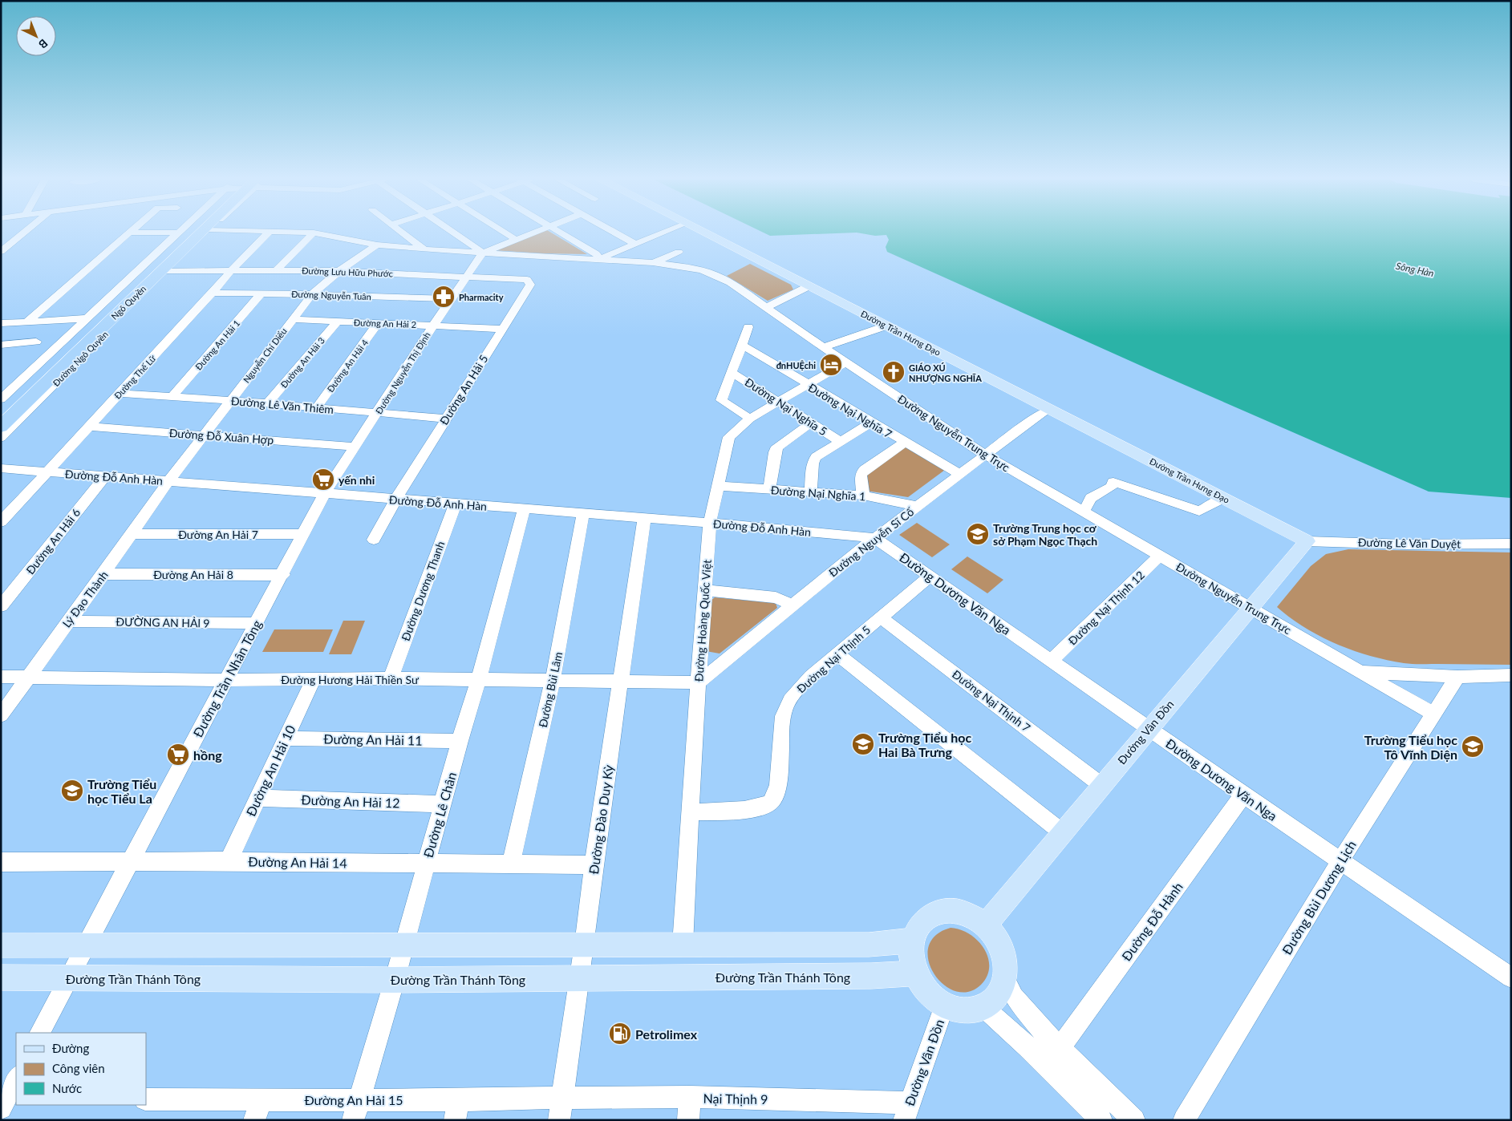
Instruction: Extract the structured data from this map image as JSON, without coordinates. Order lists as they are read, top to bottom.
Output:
{
  "streets": {
    "highway": ["Ngô Quyền"],
    "main road": ["Đường Trần Hưng Đạo", "Đường Vân Đồn", "Đường Trần Thánh Tông"],
    "street": [
      "Đường Lưu Hữu Phước",
      "Đường Nguyễn Tuân",
      "Đường An Hải 2",
      "Đường An Hải 1",
      "Nguyễn Chí Diểu",
      "Đường Ngô Quyền",
      "Đường An Hải 3",
      "Đường An Hải 4",
      "Đường Nguyễn Thị Định",
      "Đường Thế Lữ",
      "Đường An Hải 5",
      "Đường Lê Văn Thiêm",
      "Đường Nại Nghĩa 5",
      "Đường Nại Nghĩa 7",
      "Đường Nguyễn Trung Trực",
      "Đường Đỗ Xuân Hợp",
      "Đường Đỗ Anh Hàn",
      "Đường Nại Nghĩa 1",
      "Đường An Hải 7",
      "Đường An Hải 6",
      "Đường Nguyễn Sĩ Cố",
      "Đường Lê Văn Duyệt",
      "Đường An Hải 8",
      "Đường Dương Thanh",
      "Đường Dương Văn Nga",
      "Lý Đạo Thành",
      "Đường Nại Thịnh 12",
      "Đường Hoàng Quốc Việt",
      "ĐƯỜNG AN HẢl 9",
      "Đường Nại Thịnh 5",
      "Đường Trần Nhân Tông",
      "Đường Hương Hải Thiền Sư",
      "Đường Bùi Lâm",
      "Đường Nại Thịnh 7",
      "Đường An Hải 11",
      "Đường An Hải 10",
      "Đường An Hải 12",
      "Đường Lê Chân",
      "Đường Đào Duy Kỳ",
      "Đường An Hải 14",
      "Đường Bùi Dương Lịch",
      "Đường Đỗ Hành",
      "Nại Thịnh 9",
      "Đường An Hải 15"
    ]
  },
  "crossings": [
    ["Đường Lưu Hữu Phước", "Nguyễn Chí Diểu"],
    ["Đường Lưu Hữu Phước", "Đường Ngô Quyền"],
    ["Đường Lưu Hữu Phước", "Đường Nguyễn Thị Định"],
    ["Đường Lưu Hữu Phước", "Đường Thế Lữ"],
    ["Đường Lưu Hữu Phước", "Đường An Hải 5"],
    ["Đường Nguyễn Tuân", "Đường An Hải 1"],
    ["Đường Nguyễn Tuân", "Nguyễn Chí Diểu"],
    ["Đường Nguyễn Tuân", "Đường Nguyễn Thị Định"],
    ["Đường Nguyễn Tuân", "Đường Thế Lữ"],
    ["Đường An Hải 2", "Nguyễn Chí Diểu"],
    ["Đường An Hải 2", "Đường An Hải 3"],
    ["Đường An Hải 2", "Đường An Hải 4"],
    ["Đường An Hải 2", "Đường Nguyễn Thị Định"],
    ["Đường An Hải 2", "Đường An Hải 5"],
    ["Đường Trần Hưng Đạo", "Đường Nguyễn Sĩ Cố"],
    ["Đường Trần Hưng Đạo", "Đường Lê Văn Duyệt"],
    ["Đường Trần Hưng Đạo", "Đường Vân Đồn"],
    ["Đường An Hải 1", "Đường Lê Văn Thiêm"],
    ["Nguyễn Chí Diểu", "Đường Lê Văn Thiêm"],
    ["Nguyễn Chí Diểu", "Đường Nguyễn Trung Trực"],
    ["Nguyễn Chí Diểu", "Đường Đỗ Xuân Hợp"],
    ["Nguyễn Chí Diểu", "Đường Đỗ Anh Hàn"],
    ["Nguyễn Chí Diểu", "Lý Đạo Thành"],
    ["Đường An Hải 3", "Đường Lê Văn Thiêm"],
    ["Đường An Hải 4", "Đường Lê Văn Thiêm"],
    ["Đường Nguyễn Thị Định", "Đường Lê Văn Thiêm"],
    ["Đường Nguyễn Thị Định", "Đường Nguyễn Trung Trực"],
    ["Đường Nguyễn Thị Định", "Đường Đỗ Xuân Hợp"],
    ["Đường Nguyễn Thị Định", "Đường Đỗ Anh Hàn"],
    ["Đường Nguyễn Thị Định", "Đường Trần Nhân Tông"],
    ["Đường Thế Lữ", "Đường Lê Văn Thiêm"],
    ["Đường Thế Lữ", "Đường Đỗ Xuân Hợp"],
    ["Đường Thế Lữ", "Đường Đỗ Anh Hàn"],
    ["Đường An Hải 5", "Đường Lê Văn Thiêm"],
    ["Đường An Hải 5", "Đường Đỗ Anh Hàn"],
    ["Đường Nại Nghĩa 5", "Đường Hoàng Quốc Việt"],
    ["Đường Nại Nghĩa 7", "Đường Nguyễn Sĩ Cố"],
    ["Đường Nại Nghĩa 7", "Đường Hoàng Quốc Việt"],
    ["Đường Nguyễn Trung Trực", "Đường Nguyễn Sĩ Cố"],
    ["Đường Nguyễn Trung Trực", "Đường Nại Thịnh 12"],
    ["Đường Nguyễn Trung Trực", "Đường Hoàng Quốc Việt"],
    ["Đường Nguyễn Trung Trực", "Đường Vân Đồn"],
    ["Đường Nguyễn Trung Trực", "Đường Bùi Dương Lịch"],
    ["Đường Đỗ Anh Hàn", "Đường An Hải 6"],
    ["Đường Đỗ Anh Hàn", "Đường Nguyễn Sĩ Cố"],
    ["Đường Đỗ Anh Hàn", "Đường Dương Thanh"],
    ["Đường Đỗ Anh Hàn", "Đường Dương Văn Nga"],
    ["Đường Đỗ Anh Hàn", "Lý Đạo Thành"],
    ["Đường Đỗ Anh Hàn", "Đường Hoàng Quốc Việt"],
    ["Đường Đỗ Anh Hàn", "Đường Trần Nhân Tông"],
    ["Đường Đỗ Anh Hàn", "Đường Bùi Lâm"],
    ["Đường Đỗ Anh Hàn", "Đường Lê Chân"],
    ["Đường Đỗ Anh Hàn", "Đường Đào Duy Kỳ"],
    ["Đường Nại Nghĩa 1", "Đường Nguyễn Sĩ Cố"],
    ["Đường Nại Nghĩa 1", "Đường Hoàng Quốc Việt"],
    ["Đường An Hải 7", "Lý Đạo Thành"],
    ["Đường An Hải 7", "Đường Trần Nhân Tông"],
    ["Đường Nguyễn Sĩ Cố", "Đường Dương Văn Nga"],
    ["Đường Nguyễn Sĩ Cố", "Đường Hoàng Quốc Việt"],
    ["Đường Nguyễn Sĩ Cố", "Đường Hương Hải Thiền Sư"],
    ["Đường Lê Văn Duyệt", "Đường Vân Đồn"],
    ["Đường An Hải 8", "Lý Đạo Thành"],
    ["Đường An Hải 8", "Đường Trần Nhân Tông"],
    ["Đường Dương Thanh", "Đường Hương Hải Thiền Sư"],
    ["Đường Dương Văn Nga", "Đường Nại Thịnh 12"],
    ["Đường Dương Văn Nga", "Đường Nại Thịnh 5"],
    ["Đường Dương Văn Nga", "Đường Vân Đồn"],
    ["Đường Dương Văn Nga", "Đường Bùi Dương Lịch"],
    ["Đường Dương Văn Nga", "Đường Đỗ Hành"],
    ["Lý Đạo Thành", "ĐƯỜNG AN HẢl 9"],
    ["Lý Đạo Thành", "Đường Hương Hải Thiền Sư"],
    ["Đường Hoàng Quốc Việt", "Đường Nại Thịnh 5"],
    ["Đường Hoàng Quốc Việt", "Đường Hương Hải Thiền Sư"],
    ["ĐƯỜNG AN HẢl 9", "Đường Trần Nhân Tông"],
    ["Đường Nại Thịnh 5", "Đường Nại Thịnh 7"],
    ["Đường Trần Nhân Tông", "Đường Hương Hải Thiền Sư"],
    ["Đường Trần Nhân Tông", "Đường An Hải 14"],
    ["Đường Trần Nhân Tông", "Đường Trần Thánh Tông"],
    ["Đường Hương Hải Thiền Sư", "Đường Bùi Lâm"],
    ["Đường Hương Hải Thiền Sư", "Đường An Hải 10"],
    ["Đường Hương Hải Thiền Sư", "Đường Lê Chân"],
    ["Đường Hương Hải Thiền Sư", "Đường Đào Duy Kỳ"],
    ["Đường Bùi Lâm", "Đường An Hải 14"],
    ["Đường Nại Thịnh 7", "Đường Vân Đồn"],
    ["Đường Vân Đồn", "Đường Trần Thánh Tông"],
    ["Đường Vân Đồn", "Nại Thịnh 9"],
    ["Đường An Hải 11", "Đường An Hải 10"],
    ["Đường An Hải 11", "Đường Lê Chân"],
    ["Đường An Hải 10", "Đường An Hải 12"],
    ["Đường An Hải 10", "Đường An Hải 14"],
    ["Đường An Hải 12", "Đường Lê Chân"],
    ["Đường Lê Chân", "Đường An Hải 14"],
    ["Đường Lê Chân", "Đường Trần Thánh Tông"],
    ["Đường Lê Chân", "Đường An Hải 15"],
    ["Đường Đào Duy Kỳ", "Đường An Hải 14"],
    ["Đường Đào Duy Kỳ", "Đường Trần Thánh Tông"],
    ["Đường Đào Duy Kỳ", "Nại Thịnh 9"],
    ["Đường Đào Duy Kỳ", "Đường An Hải 15"],
    ["Nại Thịnh 9", "Đường An Hải 15"]
  ],
  "water": ["Sông Hàn"],
  "places": {
    "pharmacy": ["Pharmacity"],
    "hotel": ["đnHUỆchi"],
    "church": ["GIÁO XÚ NHƯỢNG NGHĨA"],
    "supermarket": ["yến nhi", "hồng"],
    "school or university": [
      "Trường Trung học cơ sở Phạm Ngọc Thạch",
      "Trường Tiểu học Hai Bà Trưng",
      "Trường Tiểu học Tô Vĩnh Diện",
      "Trường Tiểu học Tiểu La"
    ],
    "fuel station": ["Petrolimex"]
  },
  "legend": ["Đường", "Công viên", "Nước"],
  "north": "bottom right"
}
